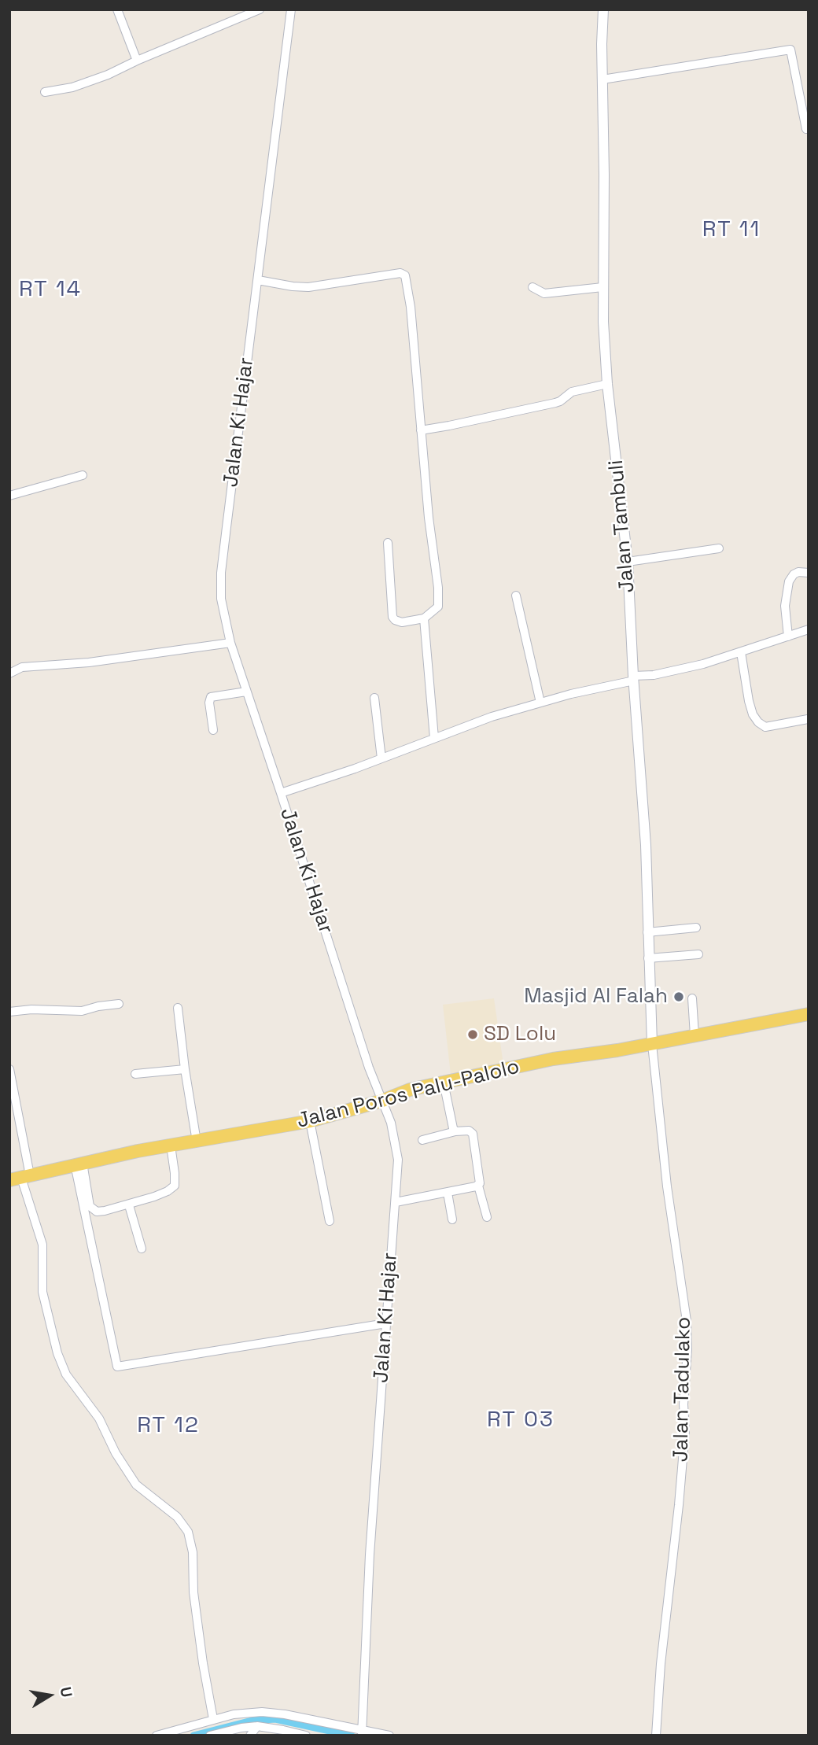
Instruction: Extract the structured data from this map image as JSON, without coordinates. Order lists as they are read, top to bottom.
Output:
{
  "streets": {
    "main road": ["Jalan Poros Palu-Palolo"],
    "street": ["Jalan Ki Hajar", "Jalan Tambuli", "Jalan Tadulako"]
  },
  "crossings": [
    ["Jalan Ki Hajar", "Jalan Poros Palu-Palolo"],
    ["Jalan Tambuli", "Jalan Poros Palu-Palolo"],
    ["Jalan Tambuli", "Jalan Tadulako"],
    ["Jalan Poros Palu-Palolo", "Jalan Tadulako"]
  ],
  "districts": [
    "RT 11",
    "RT 14",
    "RT 03",
    "RT 12"
  ],
  "places": ["Masjid Al Falah", "SD Lolu"],
  "north": "right"
}
